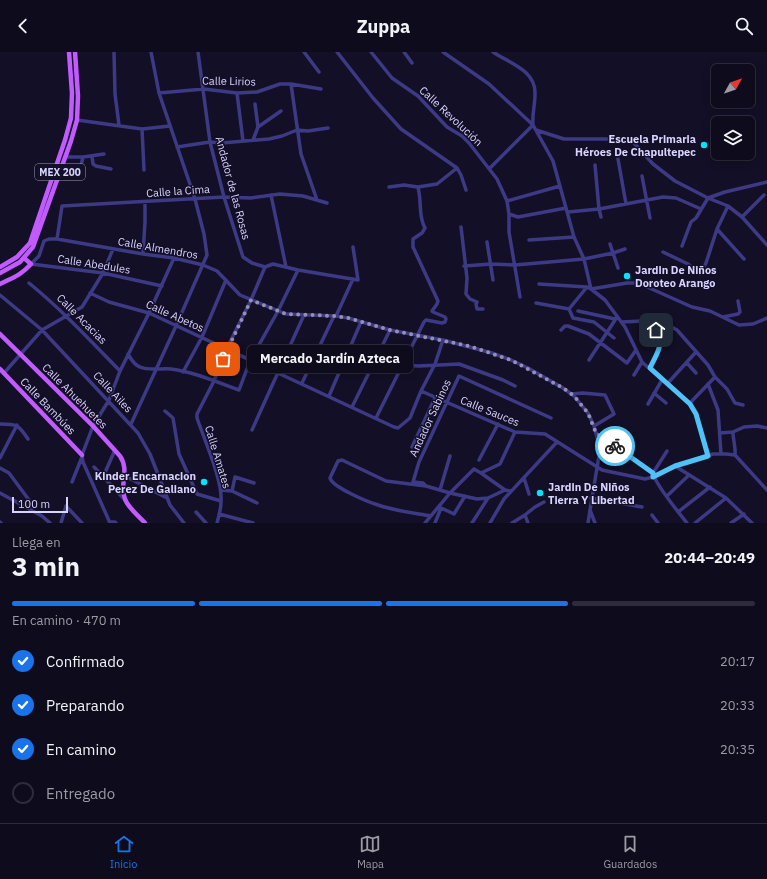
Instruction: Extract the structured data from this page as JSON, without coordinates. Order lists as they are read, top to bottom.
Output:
{
  "streets": {
    "main road": ["MEX 200", "Calle Ahuehuetes", "Calle Bambúes"],
    "street": [
      "Calle Lirios",
      "Calle Revolución",
      "Andador de las Rosas",
      "Calle la Cima",
      "Calle Almendros",
      "Calle Abedules",
      "Calle Abetos",
      "Calle Acacias",
      "Calle Ailes",
      "Calle Sauces",
      "Andador Sabinos",
      "Calle Amates"
    ]
  },
  "crossings": [
    ["Calle Lirios", "Andador de las Rosas"],
    ["Andador de las Rosas", "Calle la Cima"],
    ["Andador de las Rosas", "Calle Amates"],
    ["Calle la Cima", "Calle Almendros"],
    ["Calle Almendros", "Calle Sauces"],
    ["Calle Almendros", "Calle Amates"],
    ["Calle Abetos", "Calle Sauces"],
    ["Calle Abetos", "Calle Amates"],
    ["Calle Sauces", "Andador Sabinos"]
  ],
  "places": [
    "Escuela Primaria Héroes De Chapultepec",
    "Jardin De Niños Doroteo Arango",
    "Mercado Jardín Azteca",
    "Kinder Encarnacion Perez De Galiano",
    "Jardin De Niños Tierra Y Libertad"
  ],
  "scale_bar": "100 m",
  "north": "top right",
  "page": {
    "header": "Zuppa",
    "bubble": "Mercado Jardín Azteca",
    "scale": "100 m",
    "heading": ["3 min", "Llega en", "20:44–20:49"],
    "bar": "En camino · 470 m",
    "list": [
      ["Confirmado", "20:17"],
      ["Preparando", "20:33"],
      ["En camino", "20:35"],
      "Entregado"
    ],
    "tabs": ["Inicio", "Mapa", "Guardados"]
  }
}
